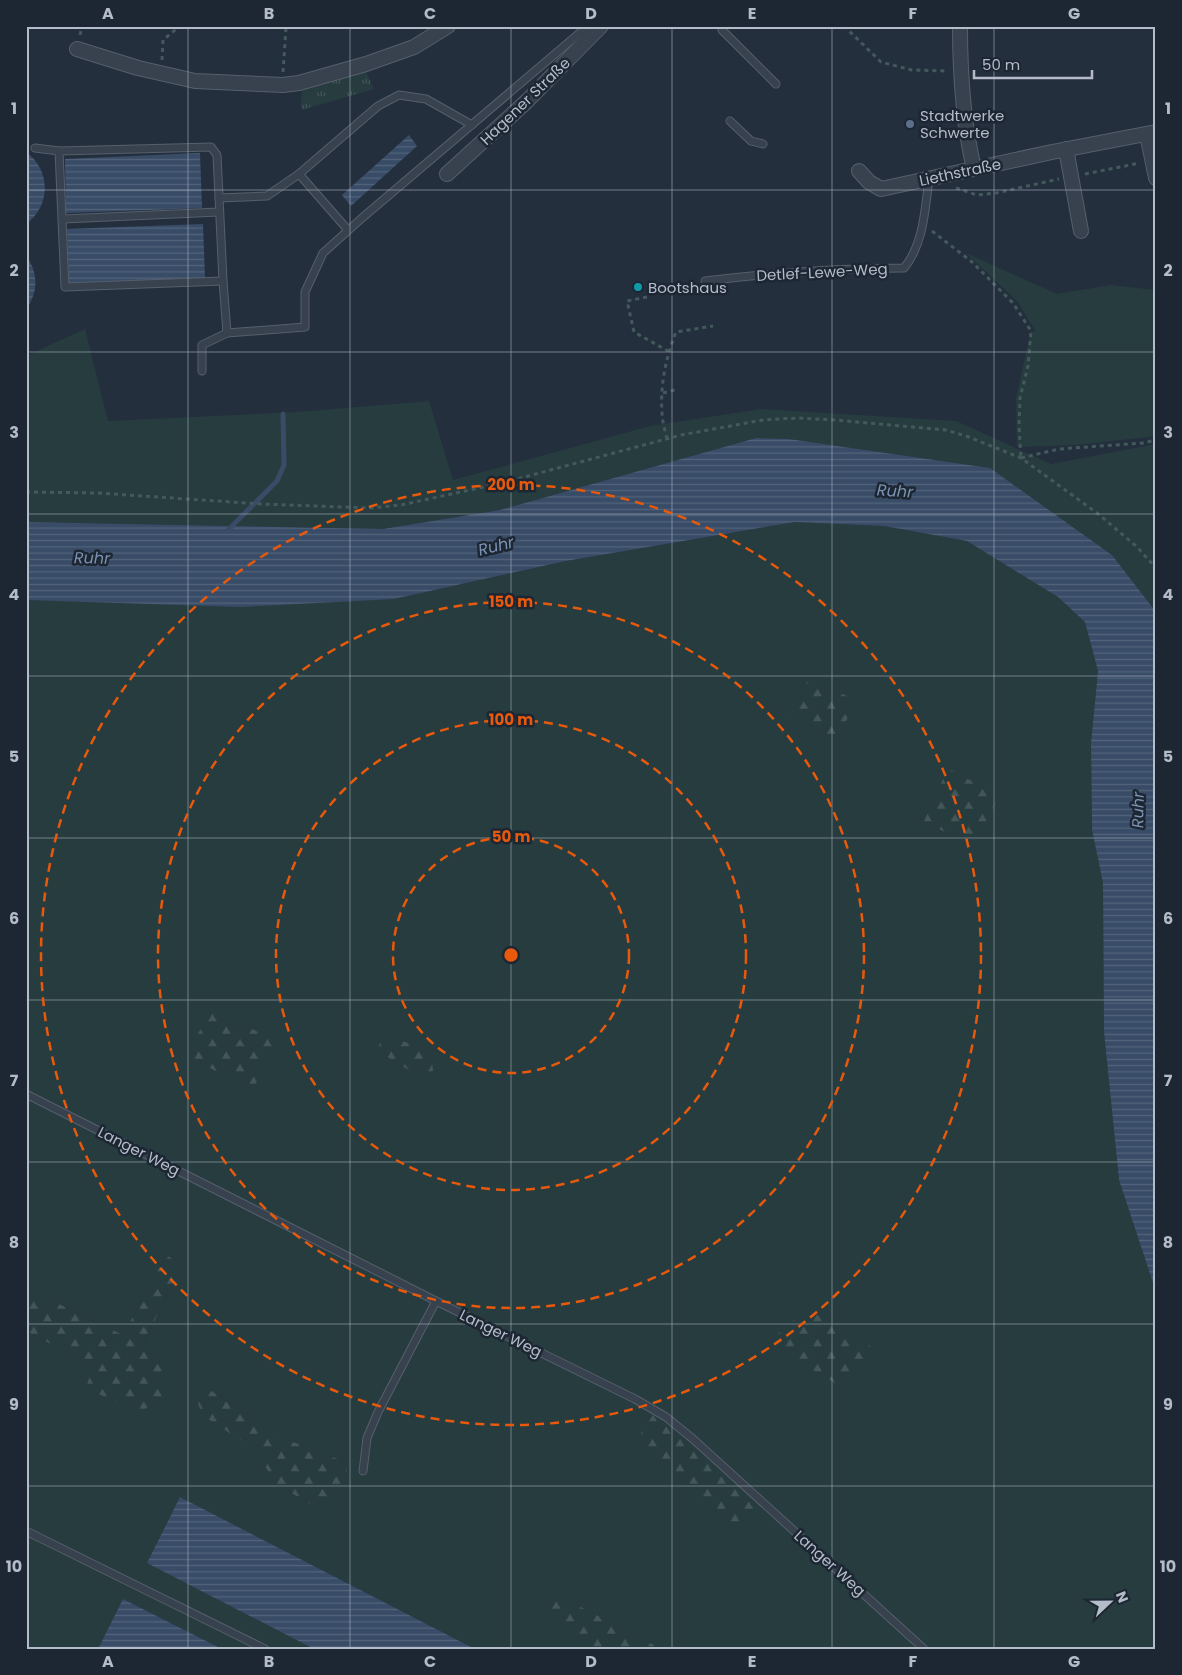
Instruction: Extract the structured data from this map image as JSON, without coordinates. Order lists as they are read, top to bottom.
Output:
{
  "streets": {
    "street": ["Hagener Straße", "Liethstraße"],
    "lane": ["Detlef-Lewe-Weg", "Langer Weg"]
  },
  "crossings": [
    ["Liethstraße", "Detlef-Lewe-Weg"]
  ],
  "water": ["Ruhr"],
  "places": ["Stadtwerke Schwerte", "Bootshaus"],
  "scale_bar": "50 m",
  "north": "right",
  "grid": {
    "columns": [
      "A",
      "B",
      "C",
      "D",
      "E",
      "F",
      "G"
    ],
    "rows": [
      "1",
      "2",
      "3",
      "4",
      "5",
      "6",
      "7",
      "8",
      "9",
      "10"
    ]
  },
  "rings": [
    "200 m",
    "150 m",
    "100 m",
    "50 m"
  ]
}
